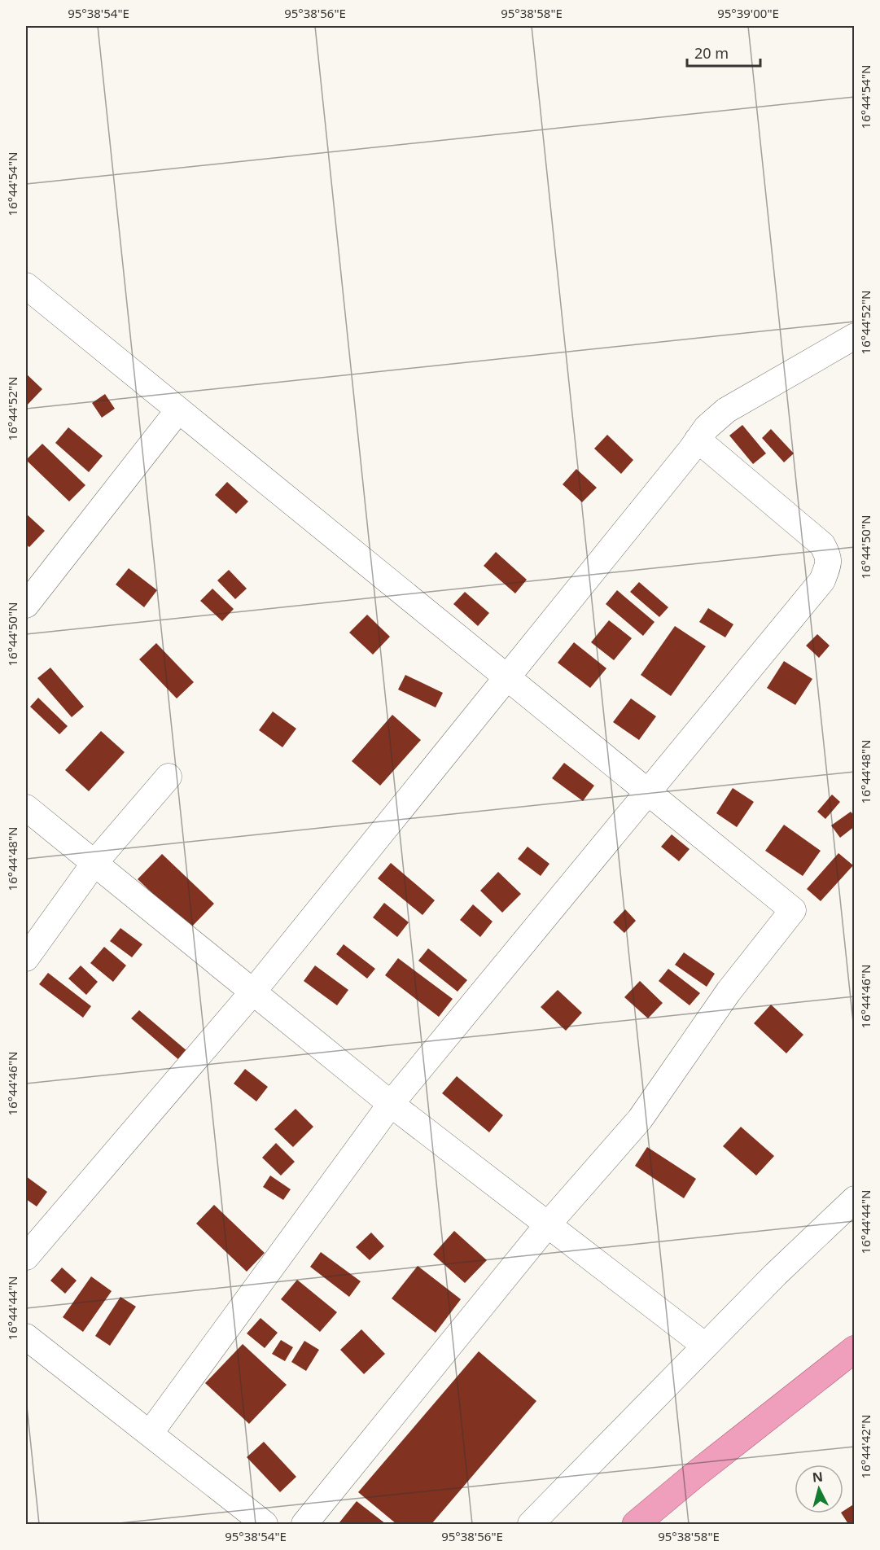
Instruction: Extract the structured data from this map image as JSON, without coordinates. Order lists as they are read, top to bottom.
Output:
{
  "scale_bar": "20 m",
  "north": "top",
  "coordinates": [
    "95°38'54\"E",
    "95°38'56\"E",
    "95°38'58\"E",
    "95°39'00\"E",
    "16°44'54\"N",
    "16°44'52\"N",
    "16°44'50\"N",
    "16°44'48\"N",
    "16°44'46\"N",
    "16°44'44\"N",
    "16°44'42\"N"
  ]
}
